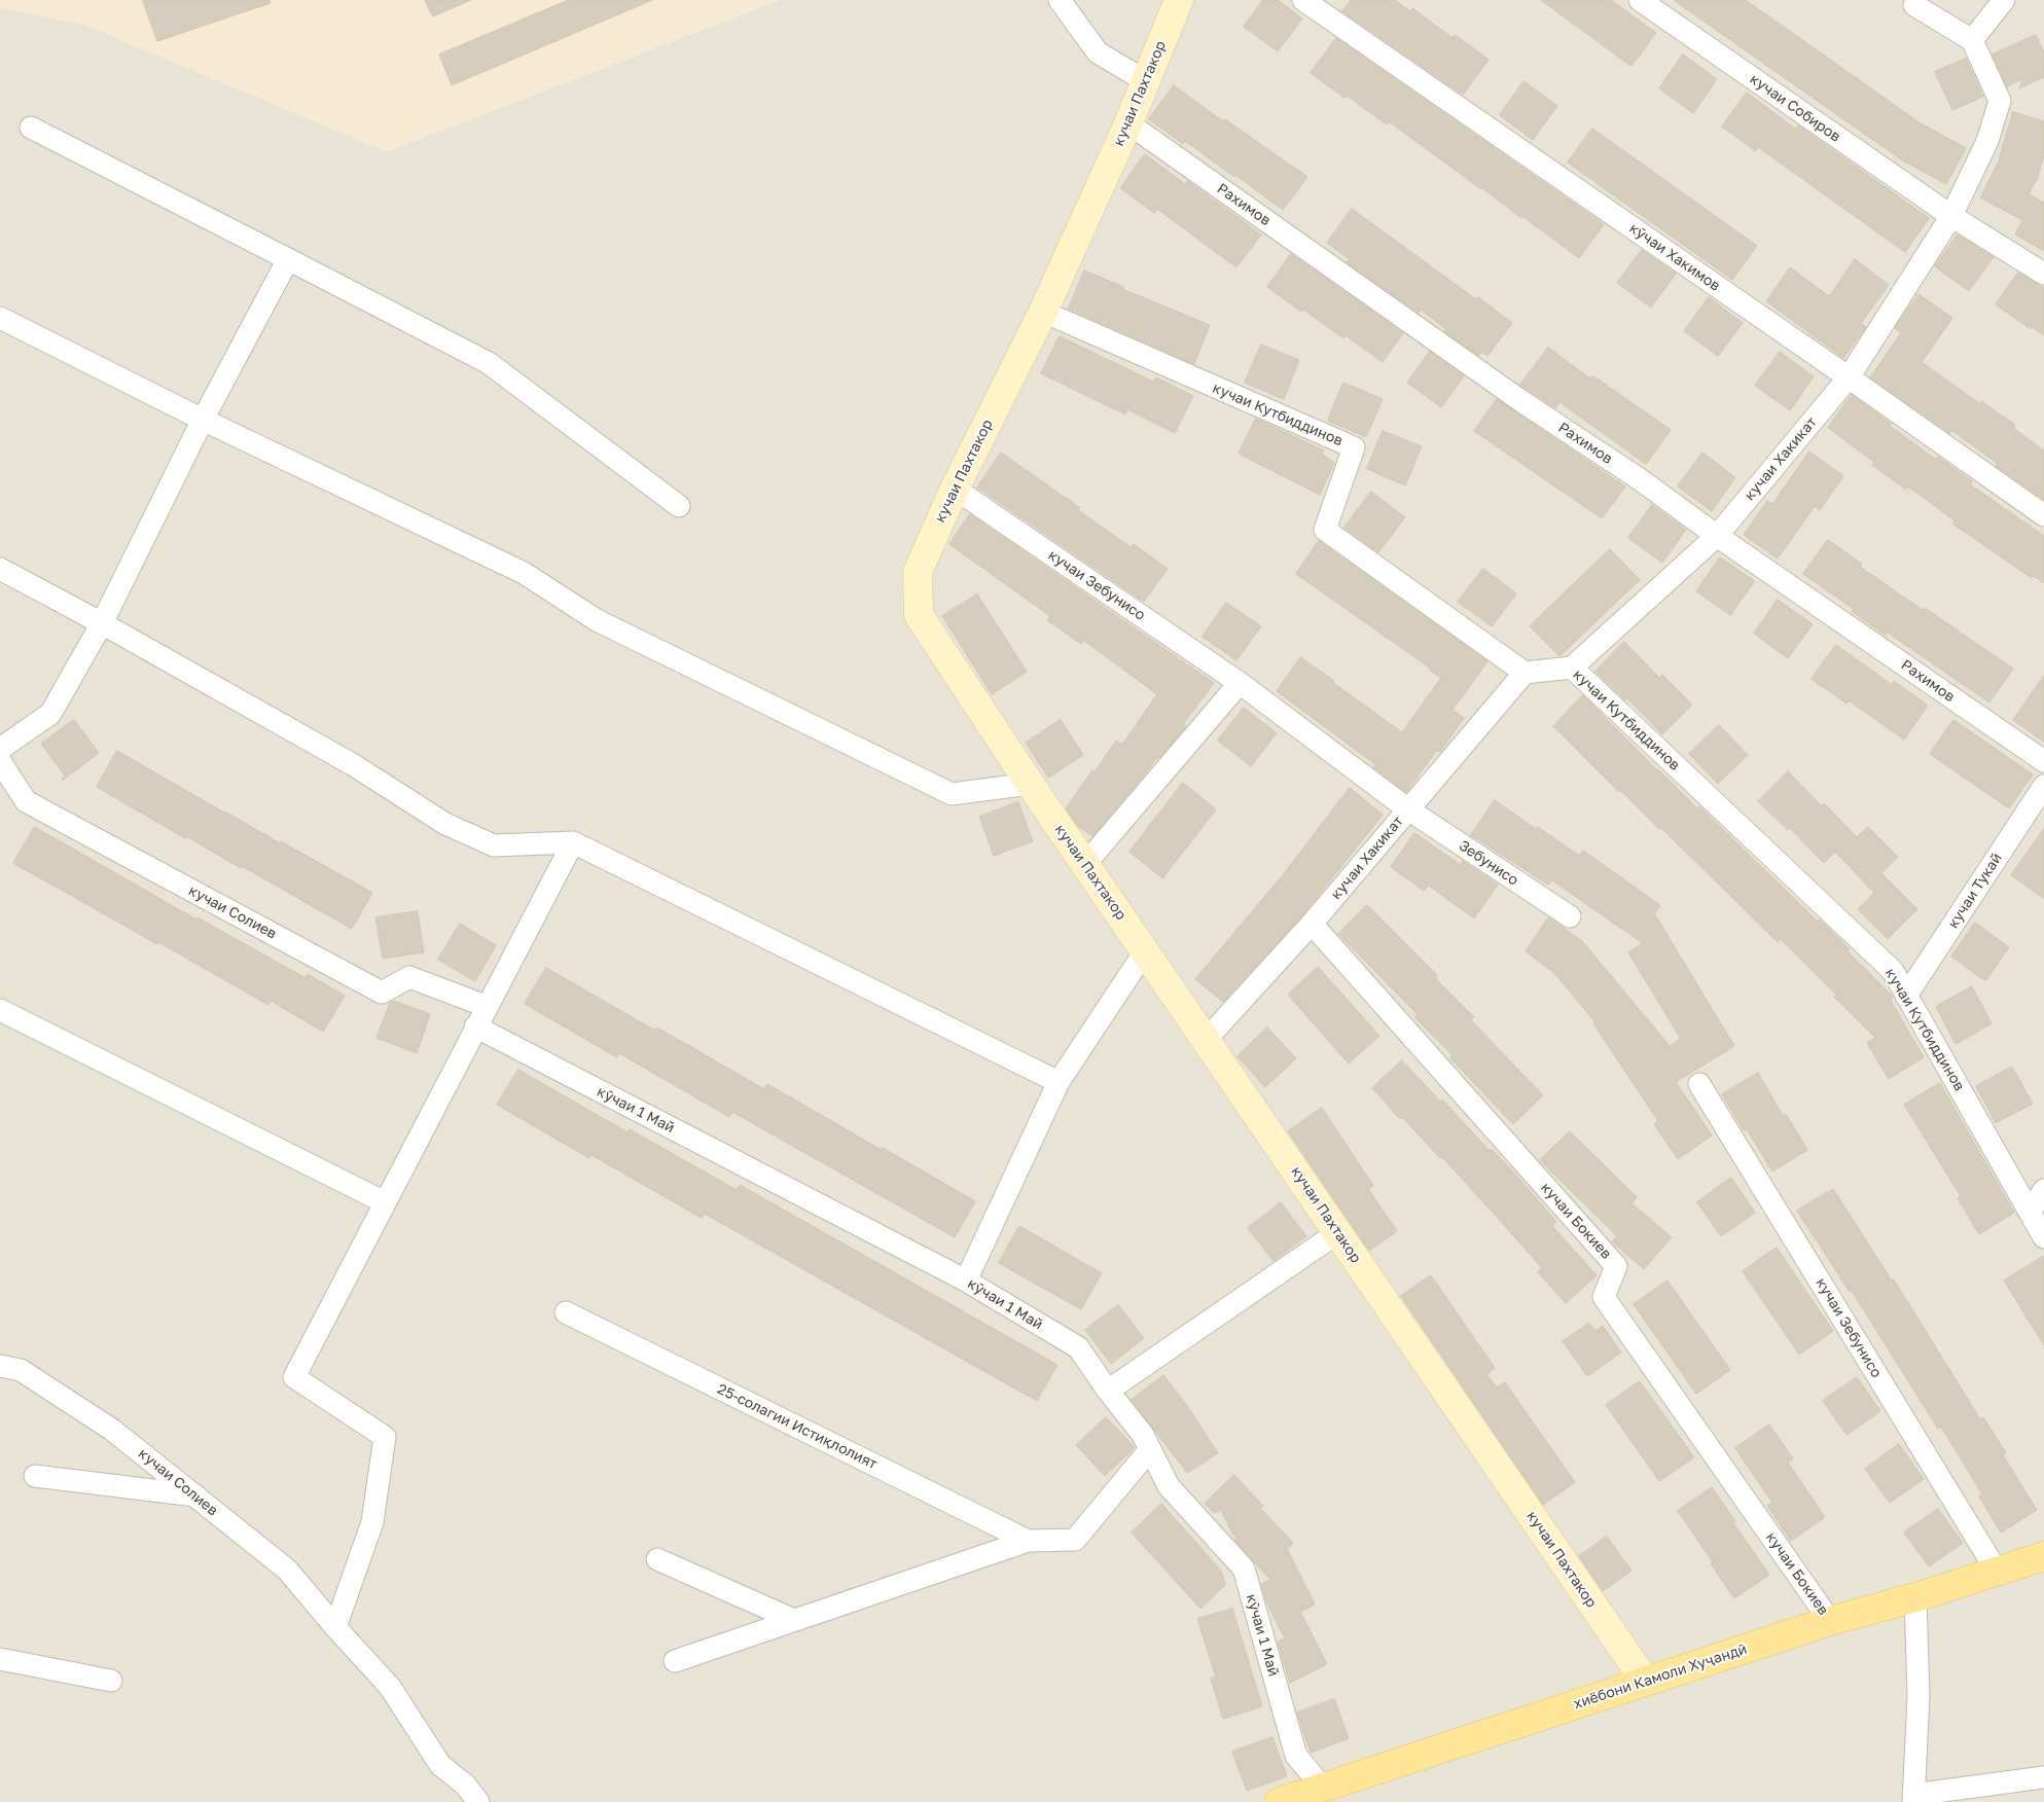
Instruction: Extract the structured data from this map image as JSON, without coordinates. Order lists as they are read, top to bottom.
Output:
{
  "streets": {
    "main road": ["кучаи Пахтакор", "хиёбони Камоли Хуҷандӣ"],
    "street": [
      "кучаи Собиров",
      "Рахимов",
      "кӯчаи Хакимов",
      "кучаи Кутбиддинов",
      "кучаи Хакикат",
      "кучаи Зебунисо",
      "Зебунисо",
      "кучаи Тукай",
      "кучаи Солиев",
      "кӯчаи 1 Май",
      "кучаи Бокиев",
      "25-солагии Истиқлолият"
    ]
  },
  "crossings": [
    ["кучаи Пахтакор", "Рахимов"],
    ["кучаи Пахтакор", "кучаи Кутбиддинов"],
    ["кучаи Пахтакор", "кучаи Хакикат"],
    ["кучаи Пахтакор", "кучаи Зебунисо"],
    ["кучаи Пахтакор", "хиёбони Камоли Хуҷандӣ"],
    ["кучаи Собиров", "кучаи Хакикат"],
    ["Рахимов", "кучаи Хакикат"],
    ["кӯчаи Хакимов", "кучаи Хакикат"],
    ["кучаи Кутбиддинов", "кучаи Хакикат"],
    ["кучаи Кутбиддинов", "кучаи Тукай"],
    ["кучаи Хакикат", "кучаи Зебунисо"],
    ["кучаи Хакикат", "Зебунисо"],
    ["кучаи Хакикат", "кучаи Бокиев"],
    ["кучаи Зебунисо", "Зебунисо"],
    ["кучаи Зебунисо", "хиёбони Камоли Хуҷандӣ"],
    ["кӯчаи 1 Май", "25-солагии Истиқлолият"],
    ["кӯчаи 1 Май", "хиёбони Камоли Хуҷандӣ"],
    ["кучаи Бокиев", "хиёбони Камоли Хуҷандӣ"]
  ]
}
